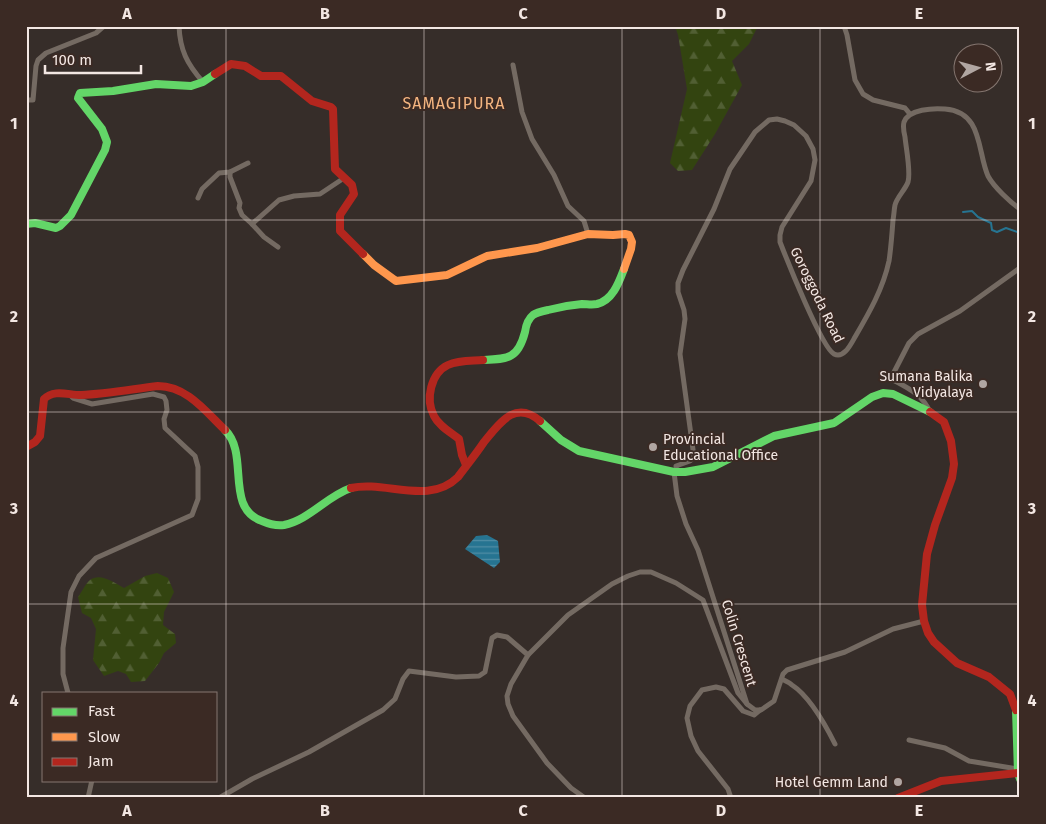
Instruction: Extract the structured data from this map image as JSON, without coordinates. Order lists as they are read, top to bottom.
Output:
{
  "streets": {
    "street": ["Goroggoda Road", "Colin Crescent"]
  },
  "crossings": [
    ["Goroggoda Road", "Colin Crescent"]
  ],
  "districts": ["SAMAGIPURA"],
  "places": ["Sumana Balika Vidyalaya", "Provincial Educational Office", "Hotel Gemm Land"],
  "legend": ["Fast", "Slow", "Jam"],
  "scale_bar": "100 m",
  "north": "right",
  "grid": {
    "columns": [
      "A",
      "B",
      "C",
      "D",
      "E"
    ],
    "rows": [
      "1",
      "2",
      "3",
      "4"
    ]
  }
}
